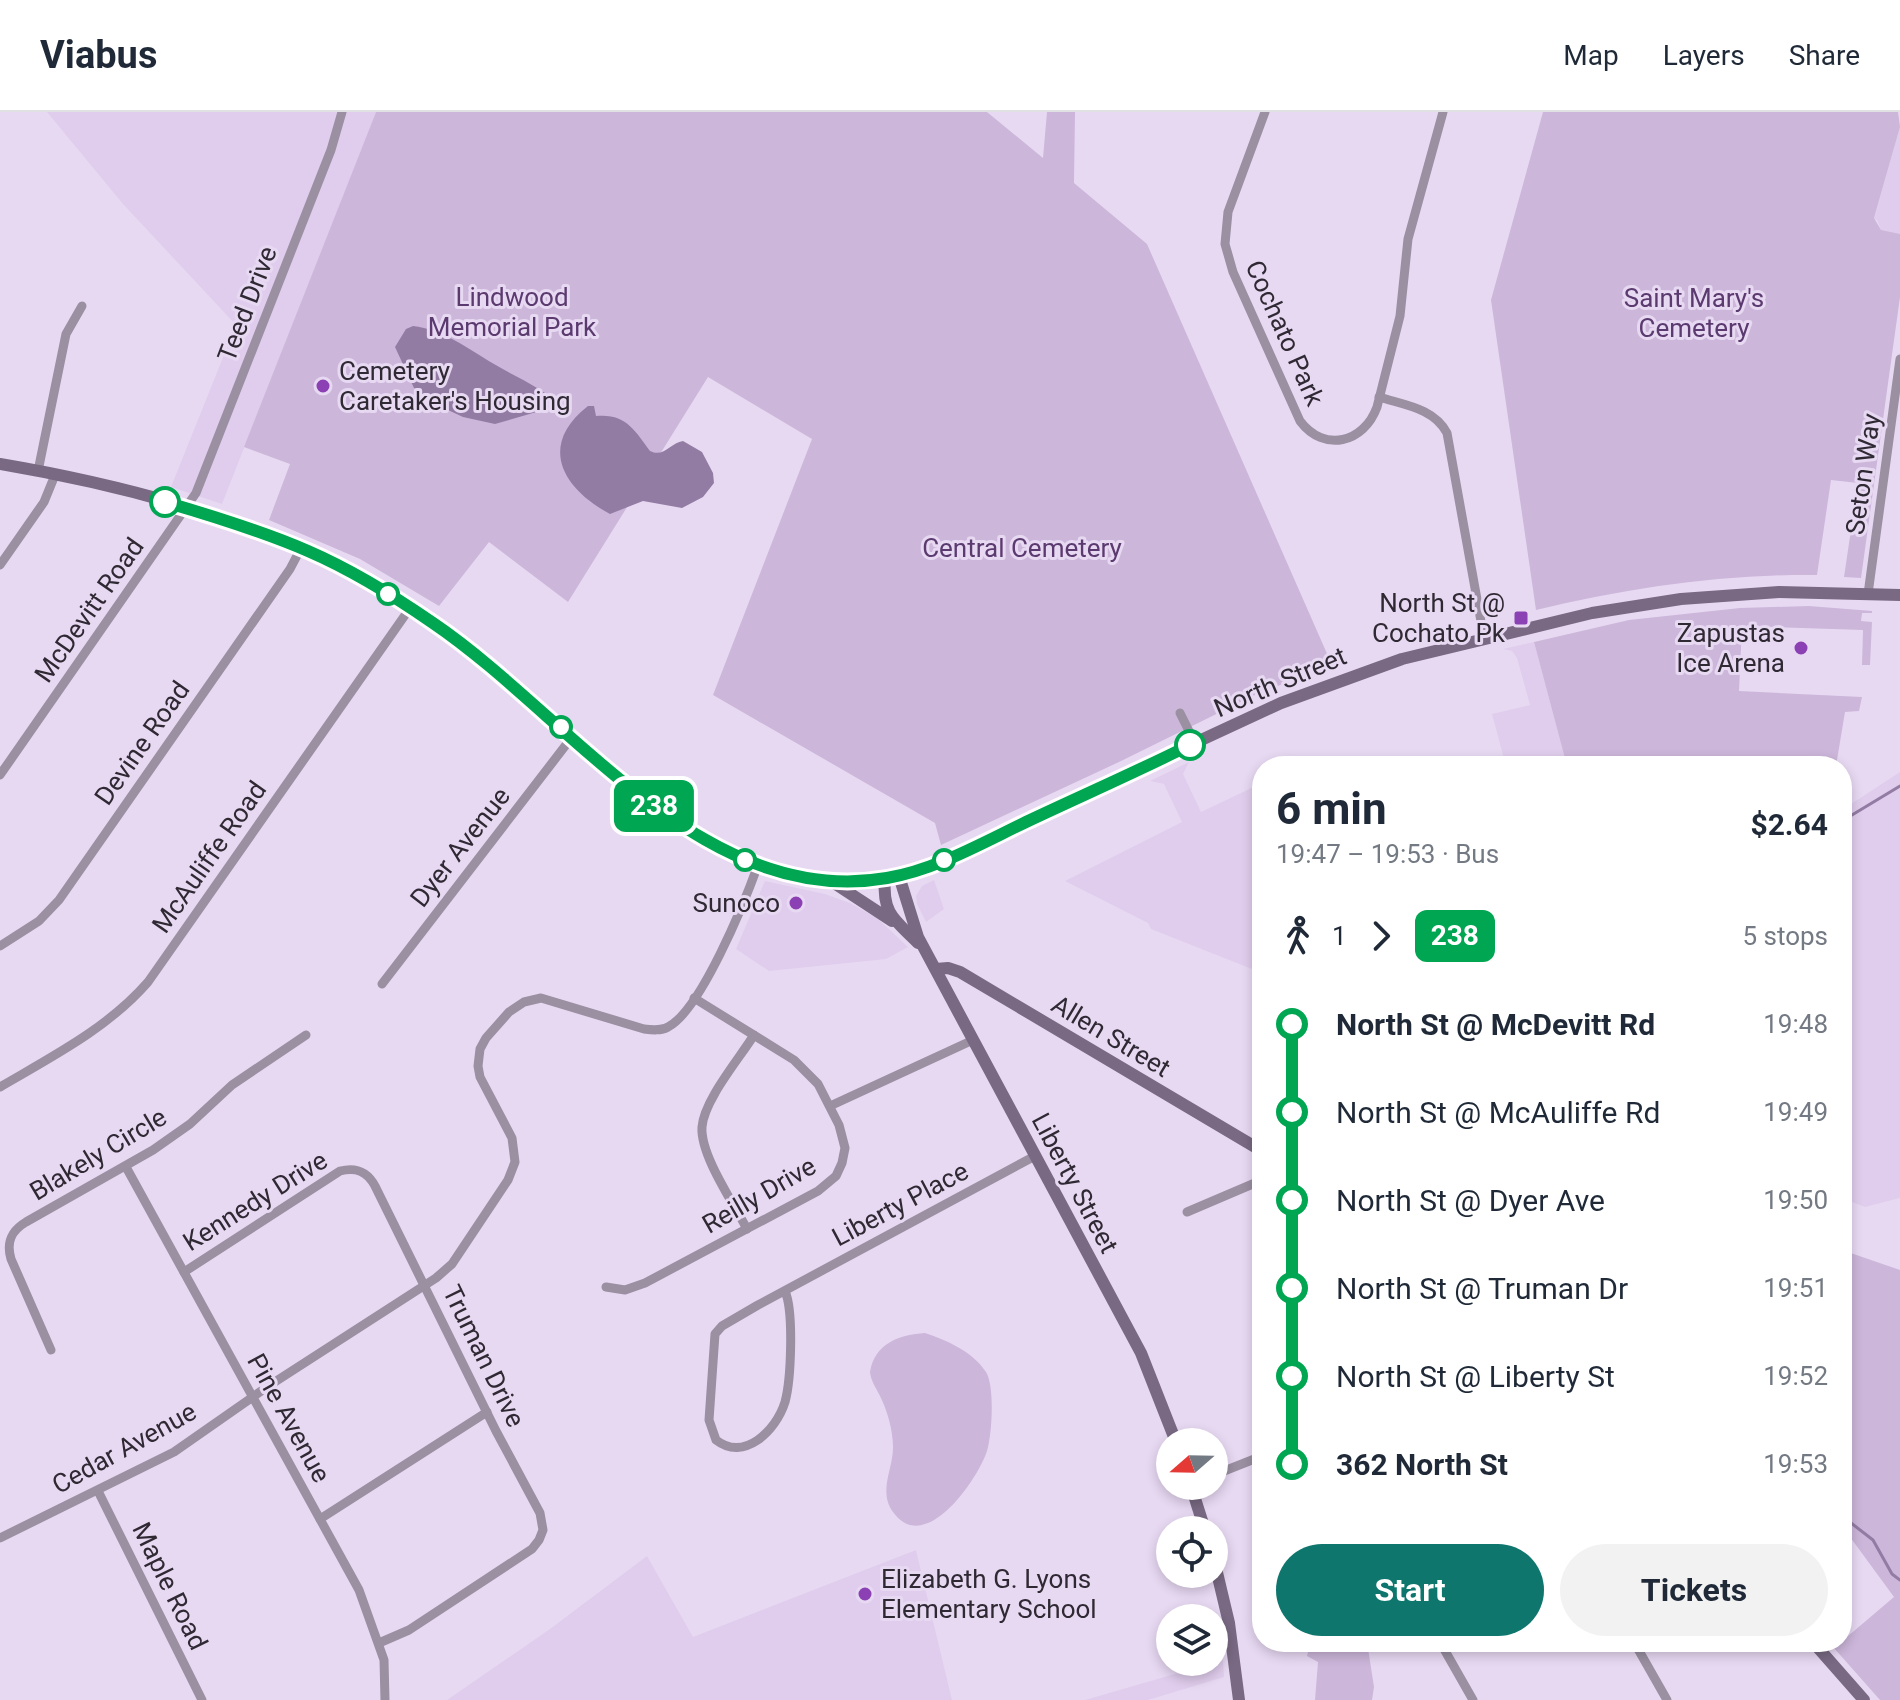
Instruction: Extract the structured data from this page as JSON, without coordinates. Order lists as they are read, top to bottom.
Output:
{
  "streets": {
    "main road": ["North Street", "Allen Street", "Liberty Street"],
    "street": [
      "Teed Drive",
      "Cochato Park",
      "Seton Way",
      "McDevitt Road",
      "Devine Road",
      "Dyer Avenue",
      "McAuliffe Road",
      "Blakely Circle",
      "Reilly Drive",
      "Kennedy Drive",
      "Liberty Place",
      "Truman Drive",
      "Pine Avenue",
      "Cedar Avenue",
      "Maple Road"
    ]
  },
  "crossings": [
    ["Teed Drive", "McDevitt Road"],
    ["Teed Drive", "North Street"],
    ["Seton Way", "North Street"],
    ["McDevitt Road", "North Street"],
    ["North Street", "Devine Road"],
    ["North Street", "Dyer Avenue"],
    ["North Street", "McAuliffe Road"],
    ["North Street", "Liberty Street"],
    ["North Street", "Truman Drive"],
    ["Allen Street", "Liberty Street"],
    ["Blakely Circle", "Pine Avenue"],
    ["Liberty Street", "Liberty Place"],
    ["Reilly Drive", "Truman Drive"],
    ["Kennedy Drive", "Truman Drive"],
    ["Kennedy Drive", "Pine Avenue"],
    ["Kennedy Drive", "Cedar Avenue"],
    ["Truman Drive", "Pine Avenue"],
    ["Truman Drive", "Cedar Avenue"],
    ["Pine Avenue", "Cedar Avenue"],
    ["Cedar Avenue", "Maple Road"]
  ],
  "parks": ["Lindwood Memorial Park", "Saint Mary's Cemetery", "Central Cemetery"],
  "places": {
    "other": [
      "Cemetery Caretaker's Housing",
      "Zapustas Ice Arena",
      "Sunoco",
      "Elizabeth G. Lyons Elementary School"
    ],
    "transit": ["North St @ Cochato Pk"]
  },
  "lines": ["bus line 238"],
  "north": "left",
  "page": {
    "header": "Viabus",
    "nav": ["Map", "Layers", "Share"],
    "on_map": "238",
    "heading": ["6 min", "19:47 – 19:53 · Bus", "$2.64"],
    "legs": ["1", "238", "5 stops"],
    "list": [
      {
        "name": "North St @ McDevitt Rd",
        "value": "19:48"
      },
      {
        "name": "North St @ McAuliffe Rd",
        "value": "19:49"
      },
      {
        "name": "North St @ Dyer Ave",
        "value": "19:50"
      },
      {
        "name": "North St @ Truman Dr",
        "value": "19:51"
      },
      {
        "name": "North St @ Liberty St",
        "value": "19:52"
      },
      {
        "name": "362 North St",
        "value": "19:53"
      }
    ],
    "buttons": ["Start", "Tickets"]
  }
}
